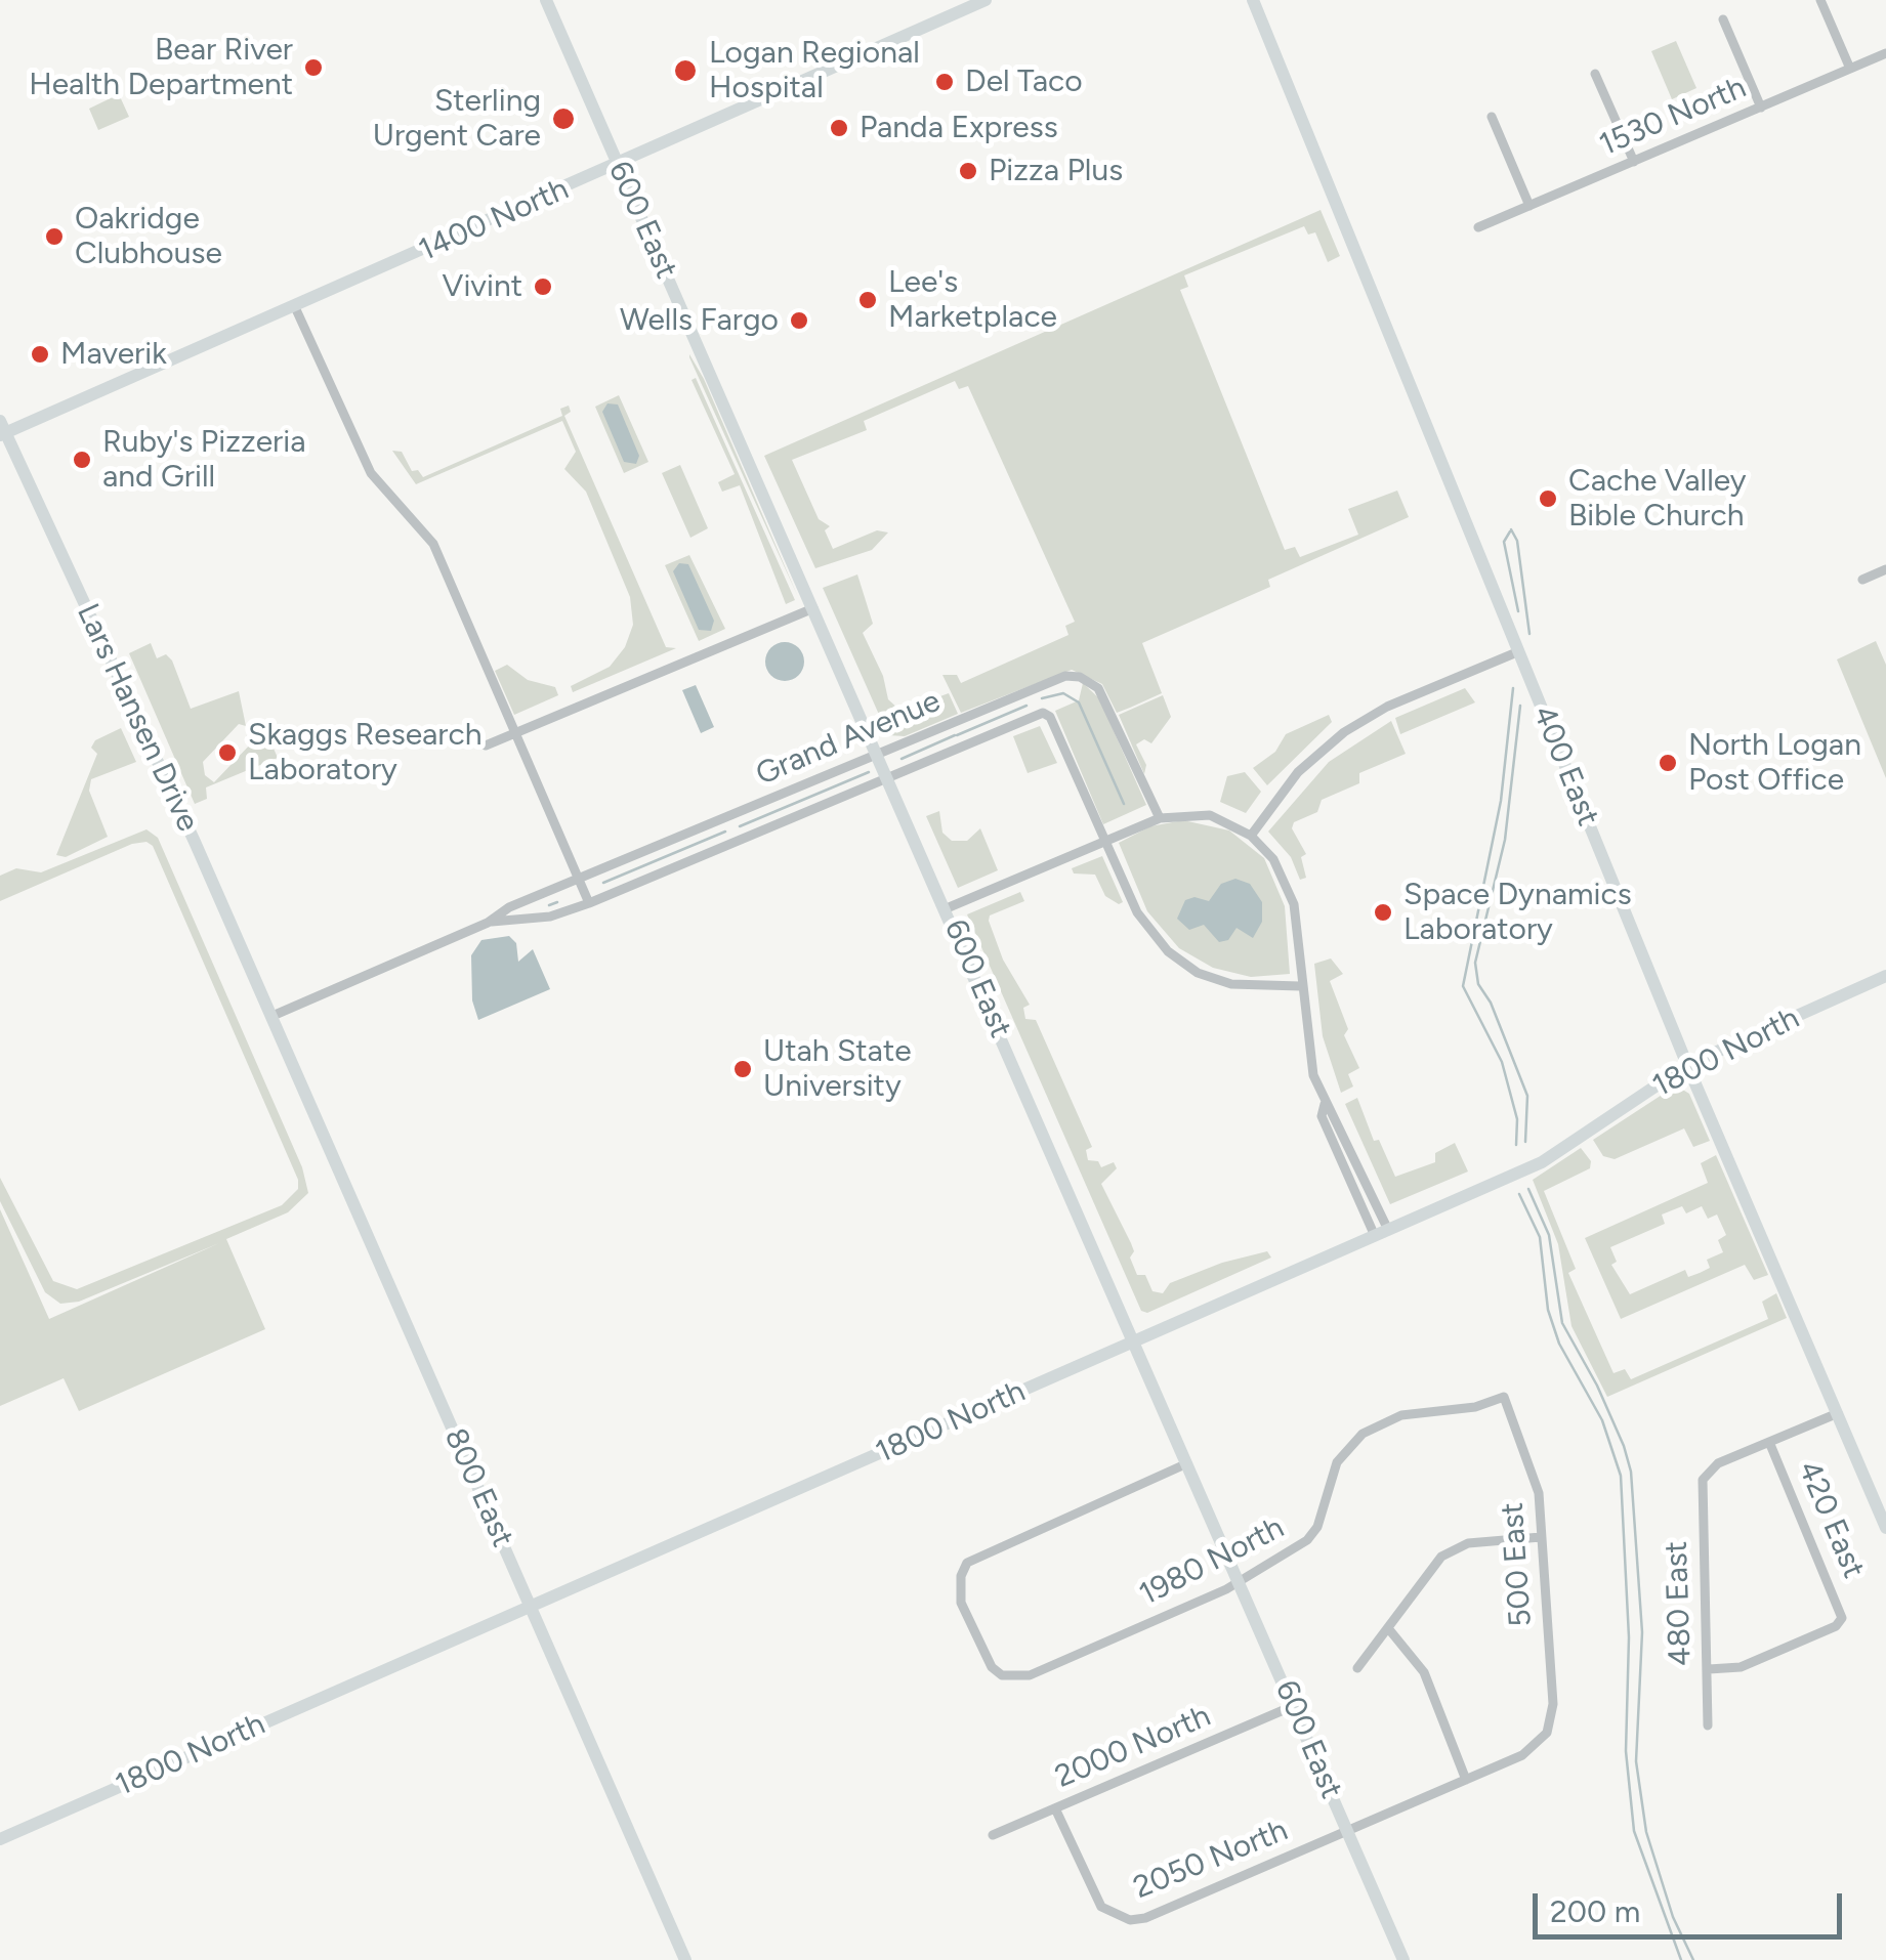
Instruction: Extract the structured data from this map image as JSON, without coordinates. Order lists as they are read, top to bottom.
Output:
{
  "streets": {
    "street": [
      "1530 North",
      "1400 North",
      "600 East",
      "Lars Hansen Drive",
      "Grand Avenue",
      "400 East",
      "1800 North",
      "800 East",
      "420 East",
      "1980 North",
      "500 East",
      "480 East",
      "2000 North",
      "2050 North"
    ]
  },
  "crossings": [
    ["1400 North", "600 East"],
    ["1400 North", "Lars Hansen Drive"],
    ["600 East", "Grand Avenue"],
    ["600 East", "1800 North"],
    ["600 East", "1980 North"],
    ["600 East", "2000 North"],
    ["600 East", "2050 North"],
    ["Lars Hansen Drive", "Grand Avenue"],
    ["Lars Hansen Drive", "800 East"],
    ["Grand Avenue", "800 East"],
    ["400 East", "1800 North"],
    ["1800 North", "800 East"],
    ["420 East", "480 East"],
    ["1980 North", "500 East"],
    ["500 East", "2050 North"],
    ["2000 North", "2050 North"]
  ],
  "places": [
    "Bear River Health Department",
    "Logan Regional Hospital",
    "Del Taco",
    "Sterling Urgent Care",
    "Panda Express",
    "Pizza Plus",
    "Oakridge Clubhouse",
    "Vivint",
    "Lee's Marketplace",
    "Wells Fargo",
    "Maverik",
    "Ruby's Pizzeria and Grill",
    "Cache Valley Bible Church",
    "Skaggs Research Laboratory",
    "North Logan Post Office",
    "Space Dynamics Laboratory",
    "Utah State University"
  ],
  "scale_bar": "200 m"
}
